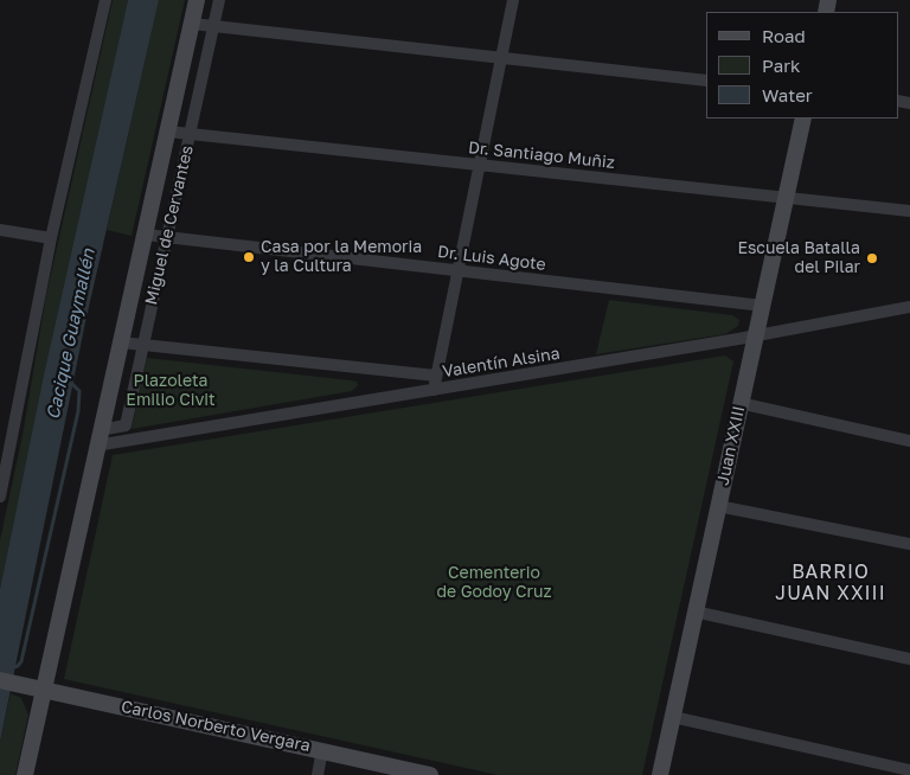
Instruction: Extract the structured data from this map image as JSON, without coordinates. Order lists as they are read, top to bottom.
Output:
{
  "streets": {
    "street": [
      "Dr. Santiago Muñiz",
      "Miguel de Cervantes",
      "Dr. Luis Agote",
      "Valentín Alsina",
      "Juan XXIII",
      "Carlos Norberto Vergara"
    ]
  },
  "crossings": [
    ["Dr. Santiago Muñiz", "Miguel de Cervantes"],
    ["Dr. Santiago Muñiz", "Juan XXIII"],
    ["Miguel de Cervantes", "Dr. Luis Agote"],
    ["Miguel de Cervantes", "Valentín Alsina"],
    ["Miguel de Cervantes", "Carlos Norberto Vergara"],
    ["Dr. Luis Agote", "Juan XXIII"],
    ["Valentín Alsina", "Juan XXIII"]
  ],
  "districts": ["BARRIO JUAN XXIII"],
  "water": ["Cacique Guaymallén"],
  "parks": ["Plazoleta Emilio Civit", "Cementerio de Godoy Cruz"],
  "places": ["Casa por la Memoria y la Cultura", "Escuela Batalla del Pilar"],
  "legend": ["Road", "Park", "Water"]
}
